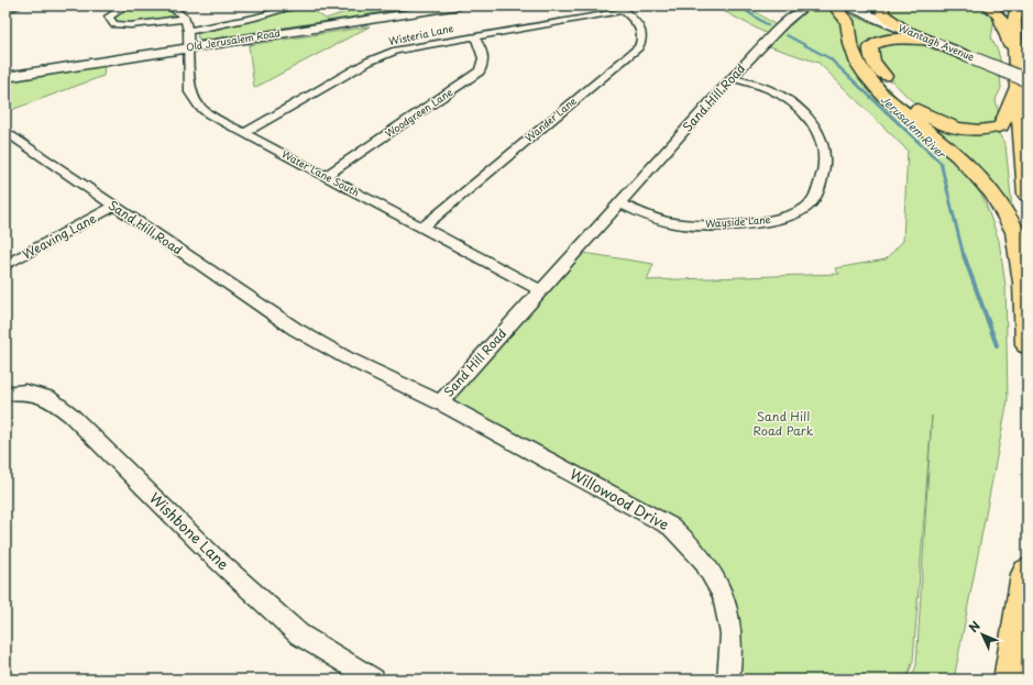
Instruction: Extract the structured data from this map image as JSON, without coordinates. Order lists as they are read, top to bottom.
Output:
{
  "streets": {
    "main road": ["Old Jerusalem Road", "Wantagh Avenue"],
    "street": [
      "Wisteria Lane",
      "Sand Hill Road",
      "Woodgreen Lane",
      "Wander Lane",
      "Water Lane South",
      "Wayside Lane",
      "Weaving Lane",
      "Willowood Drive",
      "Wishbone Lane"
    ]
  },
  "crossings": [
    ["Wisteria Lane", "Woodgreen Lane"],
    ["Wisteria Lane", "Wander Lane"],
    ["Wisteria Lane", "Water Lane South"],
    ["Old Jerusalem Road", "Water Lane South"],
    ["Sand Hill Road", "Water Lane South"],
    ["Sand Hill Road", "Wayside Lane"],
    ["Sand Hill Road", "Weaving Lane"],
    ["Sand Hill Road", "Willowood Drive"],
    ["Woodgreen Lane", "Water Lane South"],
    ["Wander Lane", "Water Lane South"]
  ],
  "water": ["Jerusalem River"],
  "parks": ["Sand Hill Road Park"],
  "north": "top left"
}
